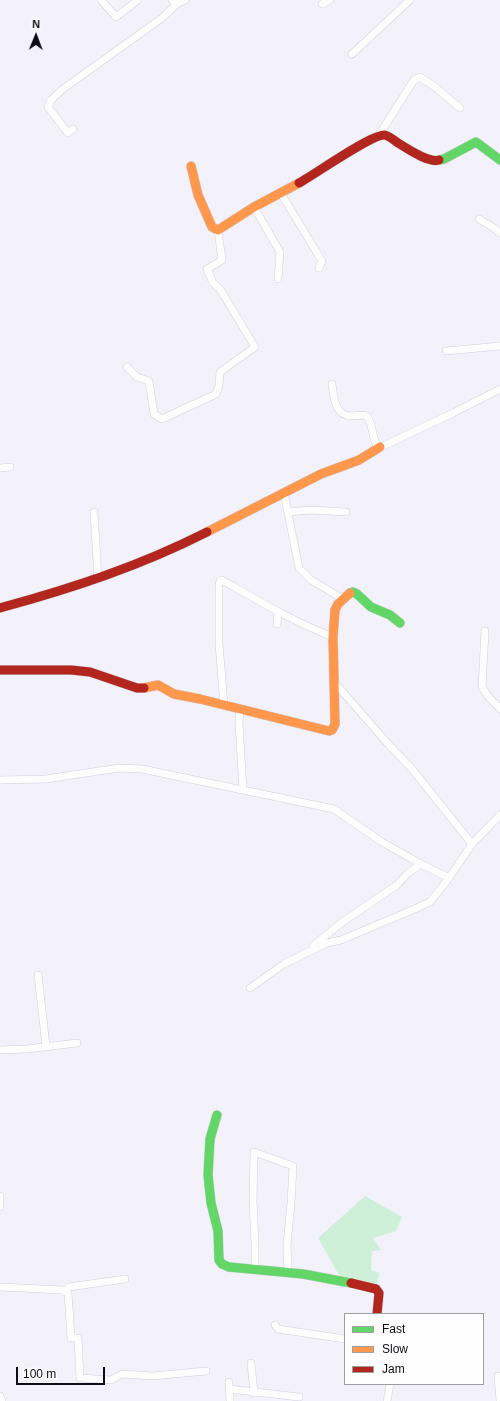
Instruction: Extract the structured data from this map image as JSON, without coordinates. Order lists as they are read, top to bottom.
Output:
{
  "legend": ["Fast", "Slow", "Jam"],
  "scale_bar": "100 m",
  "north": "top"
}
